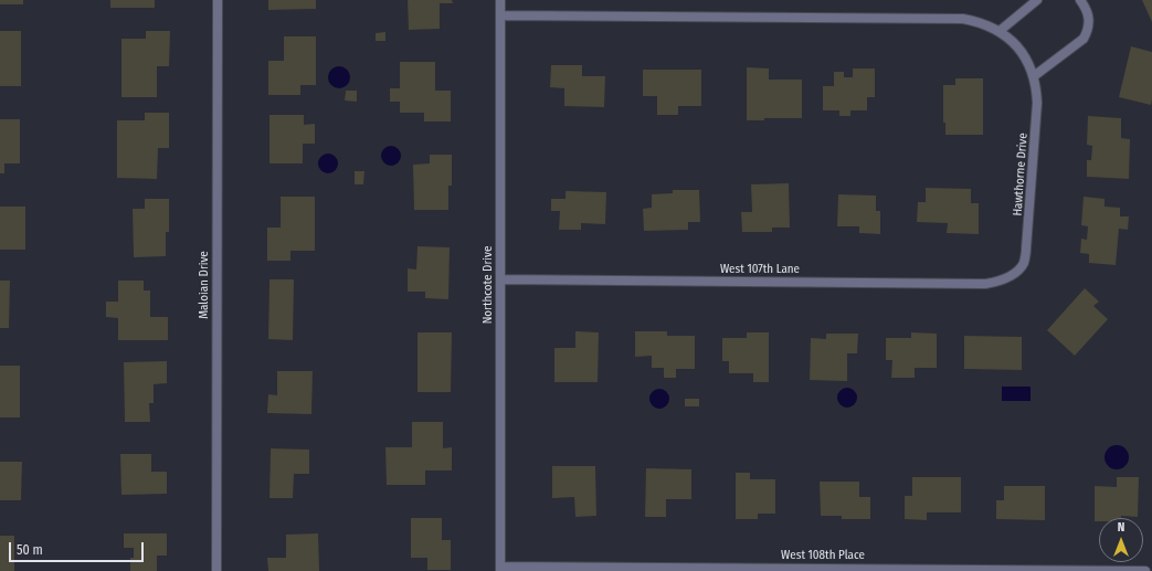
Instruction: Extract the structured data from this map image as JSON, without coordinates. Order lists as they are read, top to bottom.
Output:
{
  "streets": {
    "street": [
      "Hawthorne Drive",
      "West 107th Lane",
      "Maloian Drive",
      "Northcote Drive",
      "West 108th Place"
    ]
  },
  "crossings": [
    ["Hawthorne Drive", "West 107th Lane"],
    ["Hawthorne Drive", "Northcote Drive"],
    ["West 107th Lane", "Northcote Drive"],
    ["Northcote Drive", "West 108th Place"]
  ],
  "scale_bar": "50 m",
  "north": "top"
}
